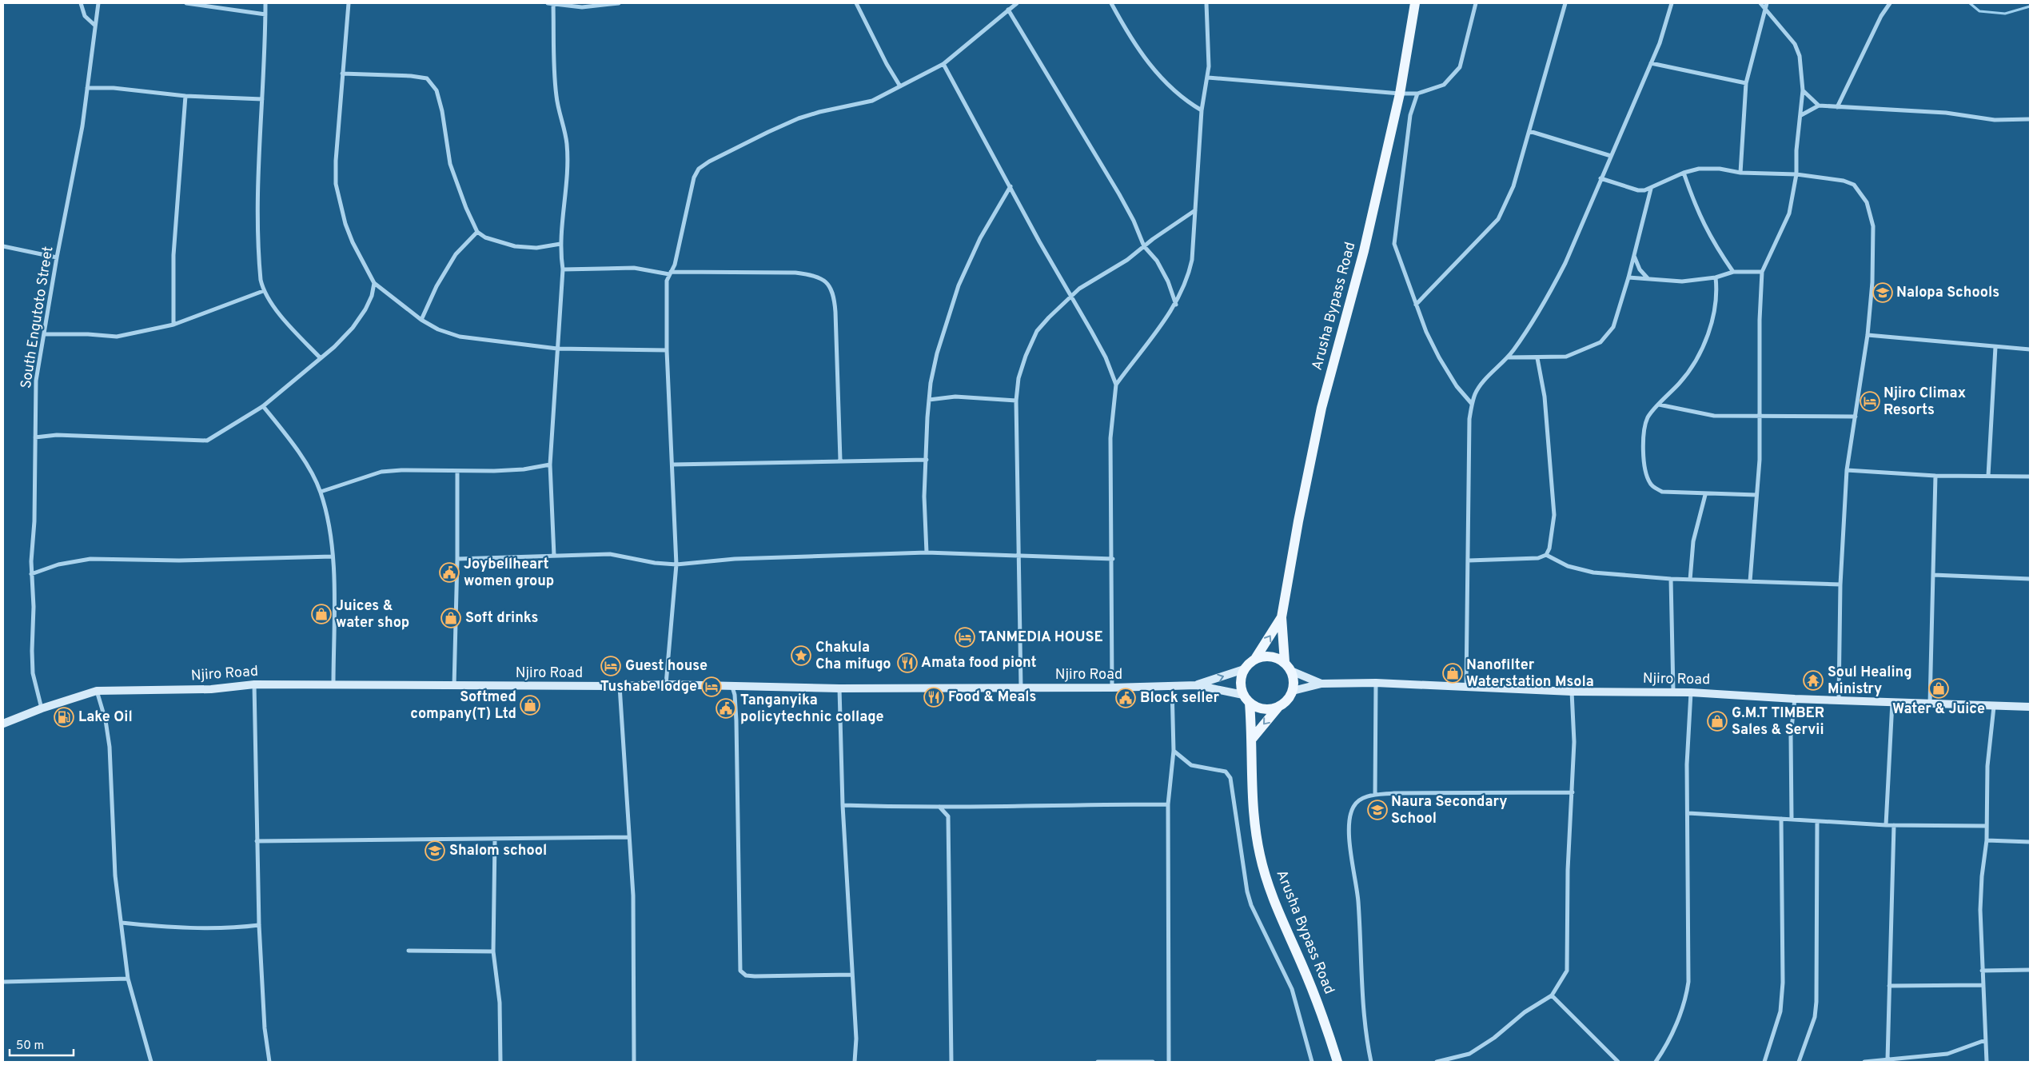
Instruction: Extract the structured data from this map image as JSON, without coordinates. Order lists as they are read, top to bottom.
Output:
{
  "streets": {
    "main road": ["Arusha Bypass Road"],
    "street": ["South Engutoto Street", "Njiro Road"]
  },
  "crossings": [
    ["Arusha Bypass Road", "Njiro Road"],
    ["South Engutoto Street", "Njiro Road"]
  ],
  "places": {
    "school or university": ["Nalopa Schools", "Naura Secondary School", "Shalom school"],
    "hotel": [
      "Njiro Climax Resorts",
      "TANMEDIA HOUSE",
      "Guest house",
      "Tushabe lodge"
    ],
    "public building": ["Joybellheart women group", "Block seller", "Tanganyika policytechnic collage"],
    "shop": [
      "Juices & water shop",
      "Soft drinks",
      "Nanofilter Waterstation Msola",
      "Water & Juice",
      "Softmed company(T) Ltd",
      "G.M.T TIMBER Sales & Servii"
    ],
    "place": ["Chakula Cha mifugo"],
    "restaurant": ["Amata food piont", "Food & Meals"],
    "temple": ["Soul Healing Ministry"],
    "fuel station": ["Lake Oil"]
  },
  "scale_bar": "50 m"
}
